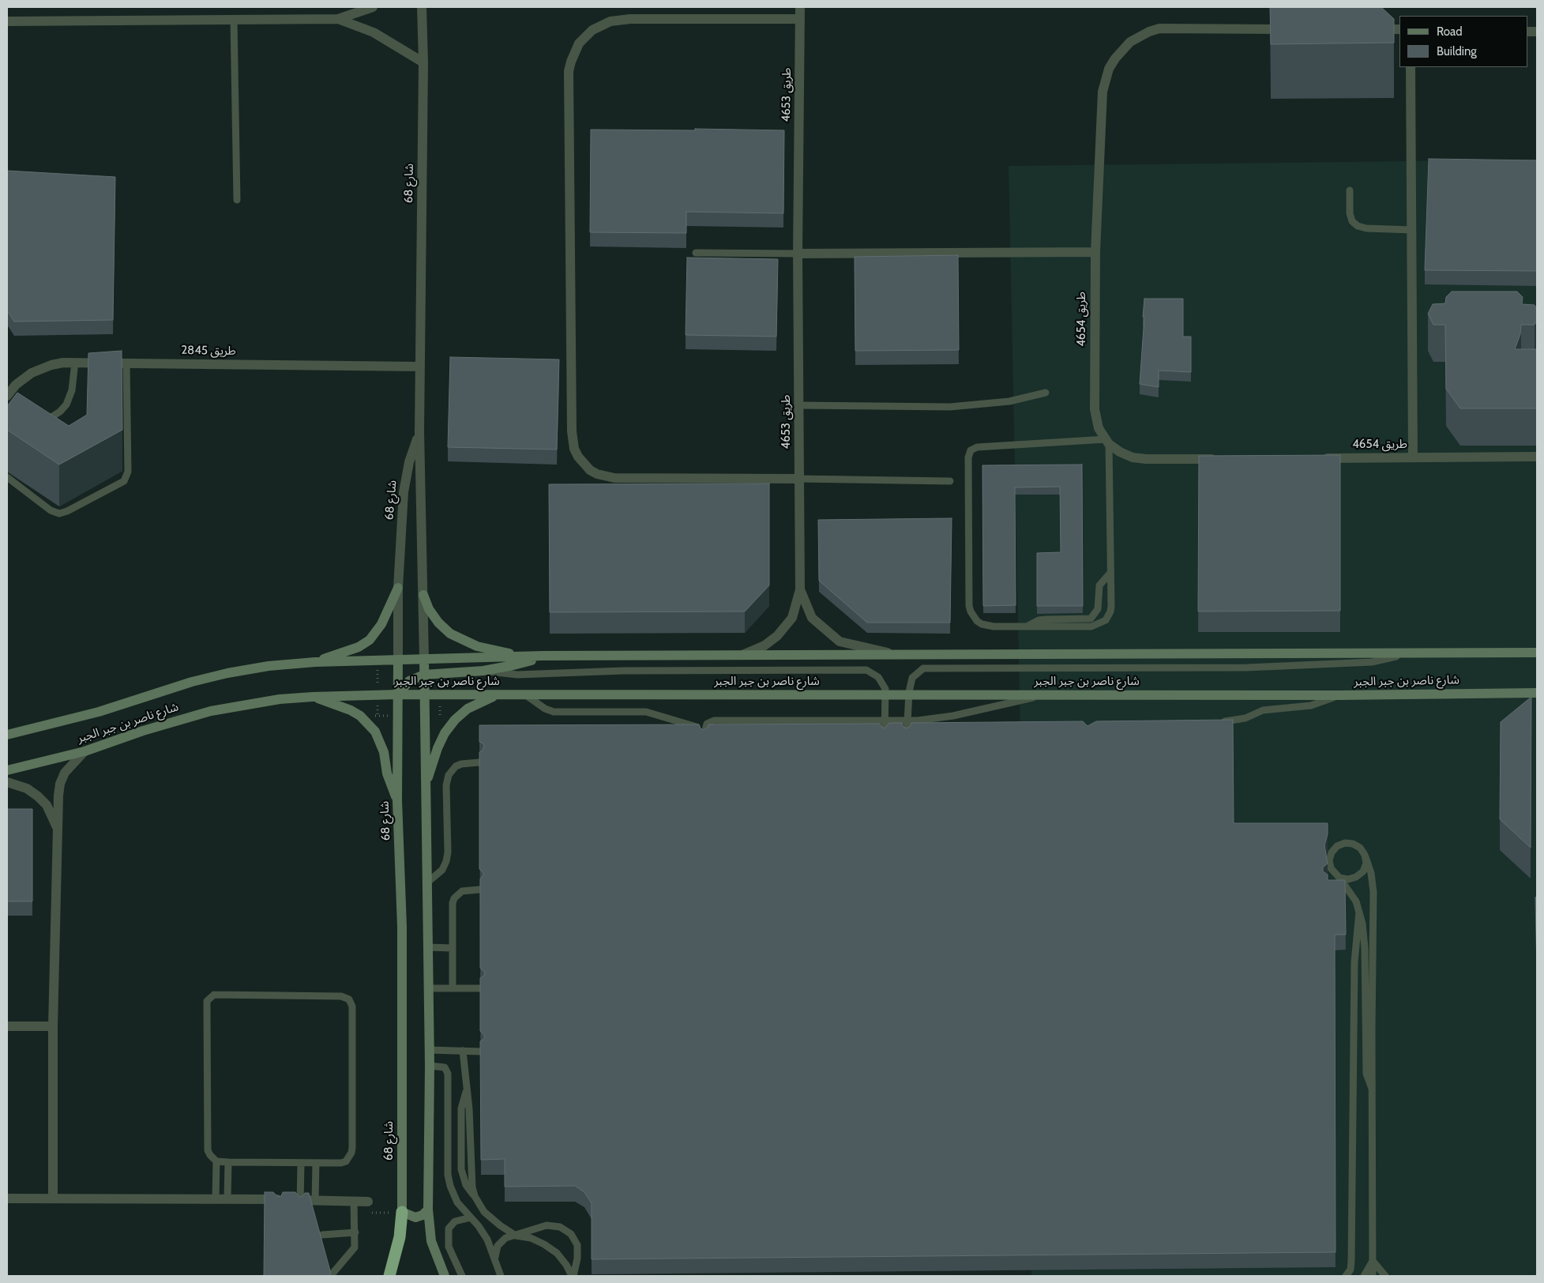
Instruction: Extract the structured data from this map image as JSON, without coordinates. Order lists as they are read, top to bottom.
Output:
{
  "streets": {
    "main road": ["شارع 68", "شارع ناصر بن جبر الجبر"],
    "street": ["طريق 4653", "طريق 4654", "طريق 2845"]
  },
  "crossings": [
    ["طريق 4653", "شارع ناصر بن جبر الجبر"],
    ["شارع 68", "طريق 2845"],
    ["شارع 68", "شارع ناصر بن جبر الجبر"]
  ],
  "legend": ["Road", "Building"]
}
